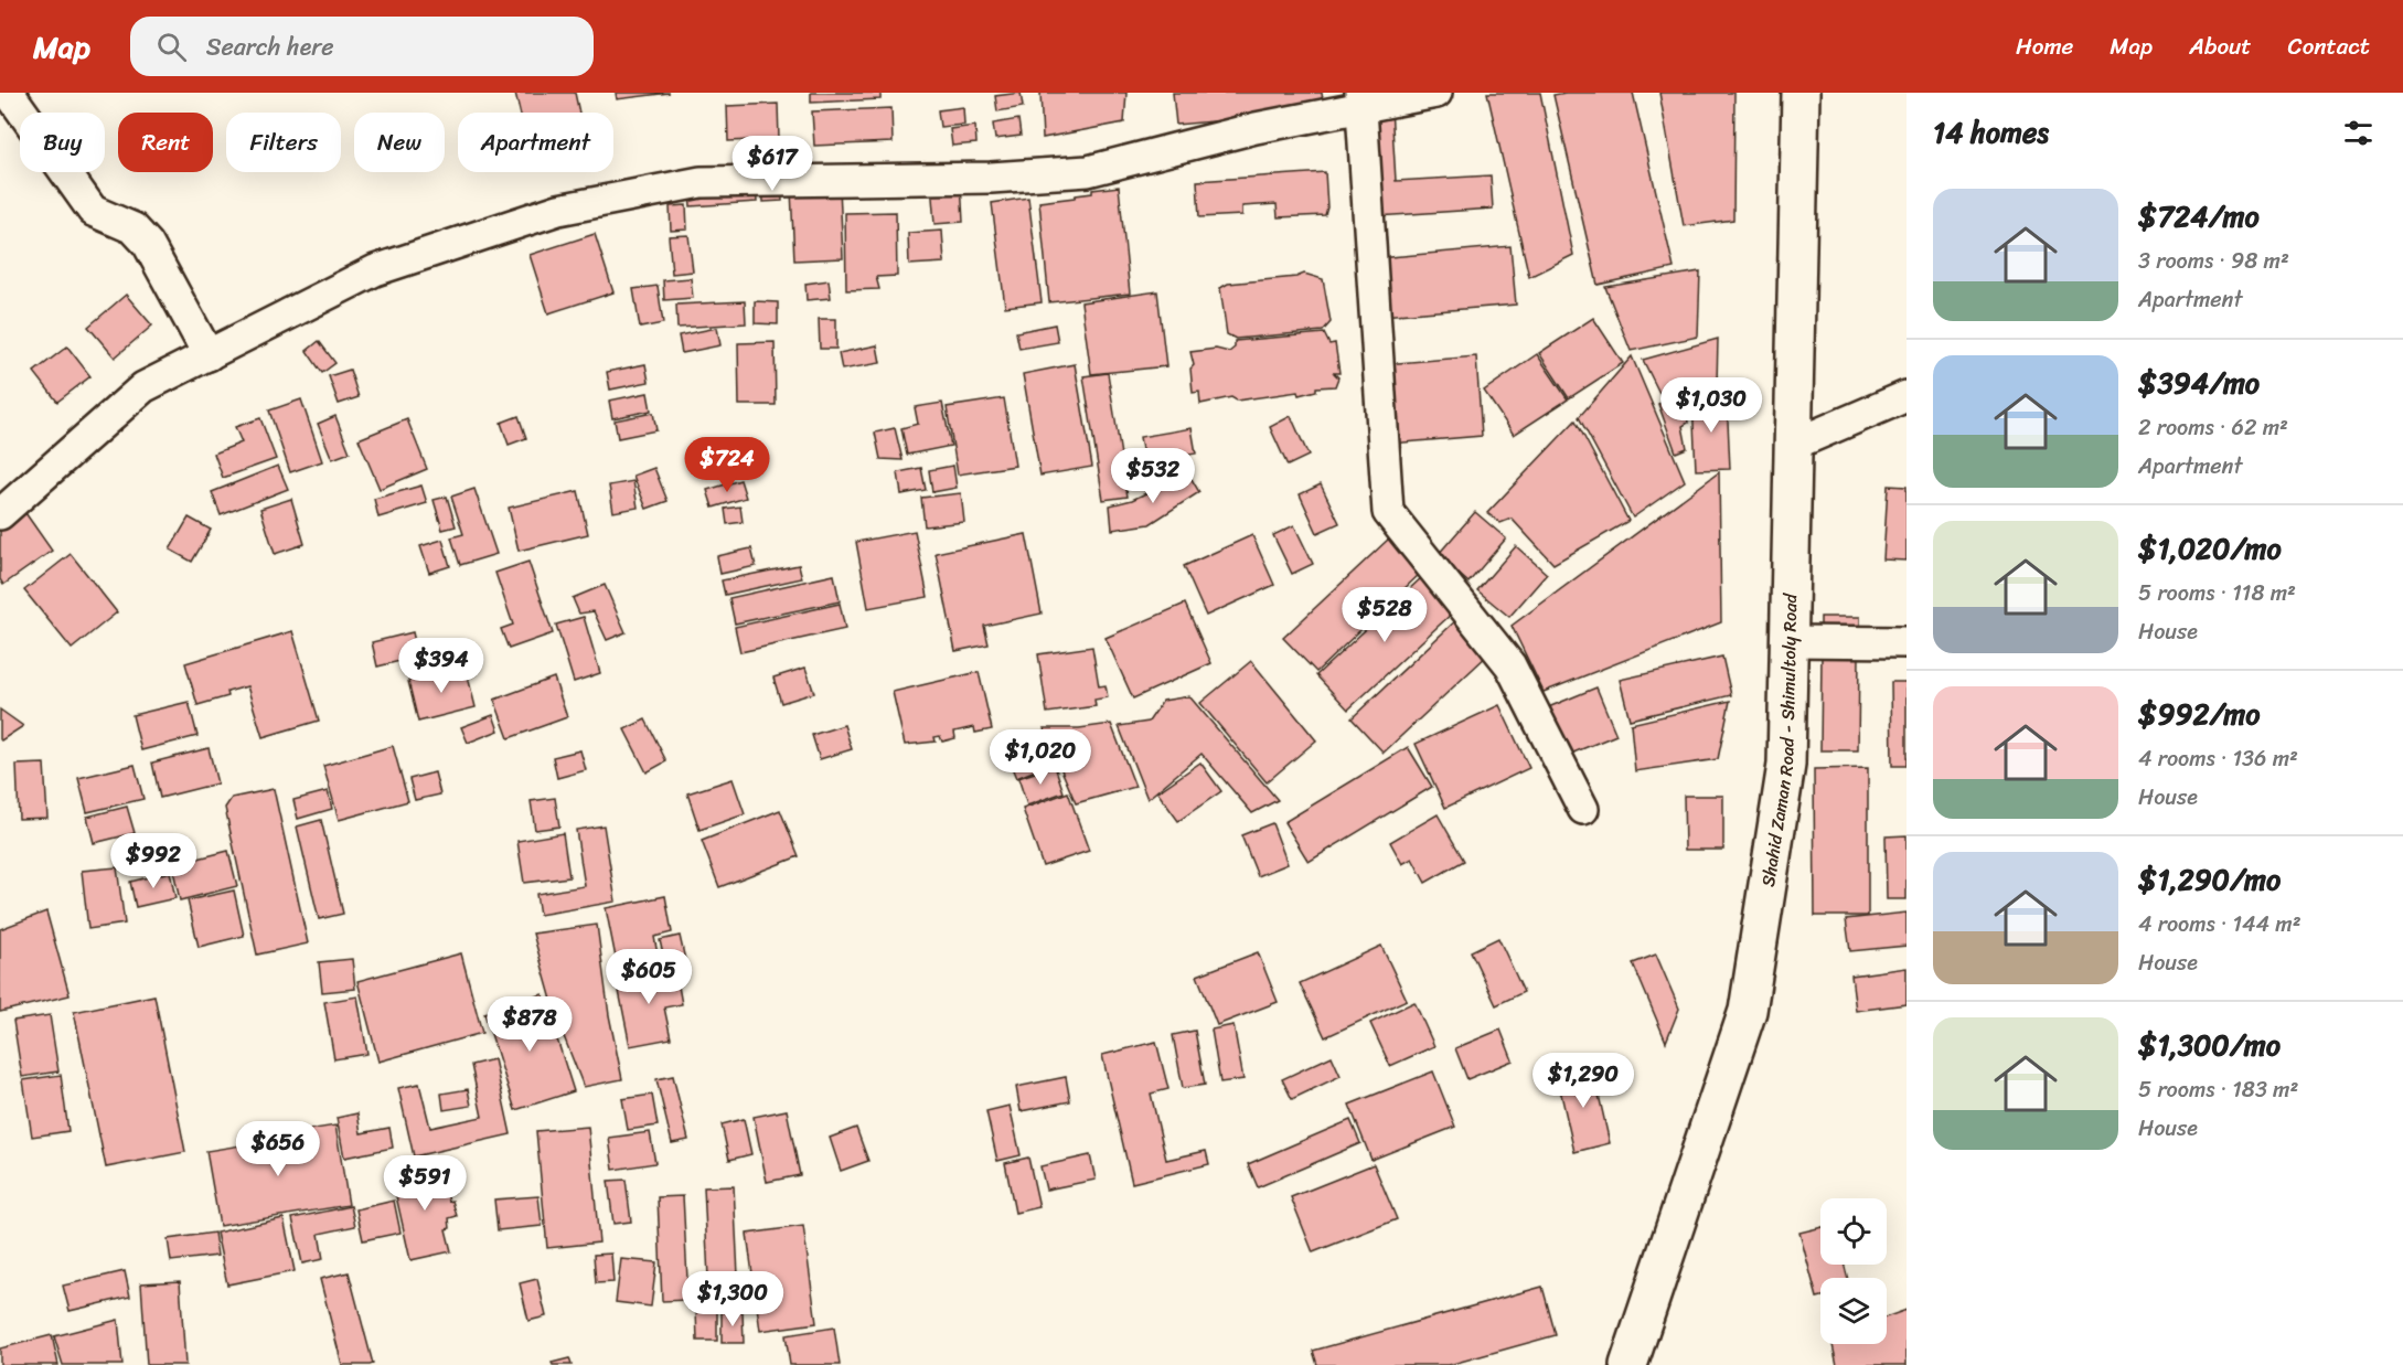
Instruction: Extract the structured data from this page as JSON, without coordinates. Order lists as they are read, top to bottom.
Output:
{
  "streets": {
    "main road": ["Shahid Zaman Road - Shimultoly Road"]
  },
  "page": {
    "header": "Map",
    "search": "Search here",
    "nav": [
      "Home",
      "Map",
      "About",
      "Contact"
    ],
    "heading": "14 homes",
    "chip": [
      "Buy",
      "Rent",
      "Filters",
      "New",
      "Apartment"
    ],
    "price": [
      "$617",
      "$1,030",
      "$724",
      "$532",
      "$528",
      "$394",
      "$1,020",
      "$992",
      "$605",
      "$878",
      "$1,290",
      "$656",
      "$591",
      "$1,300"
    ],
    "list": [
      {
        "name": "$724/mo",
        "note": "3 rooms · 98 m² · Apartment"
      },
      {
        "name": "$394/mo",
        "note": "2 rooms · 62 m² · Apartment"
      },
      {
        "name": "$1,020/mo",
        "note": "5 rooms · 118 m² · House"
      },
      {
        "name": "$992/mo",
        "note": "4 rooms · 136 m² · House"
      },
      {
        "name": "$1,290/mo",
        "note": "4 rooms · 144 m² · House"
      },
      {
        "name": "$1,300/mo",
        "note": "5 rooms · 183 m² · House"
      }
    ]
  }
}
